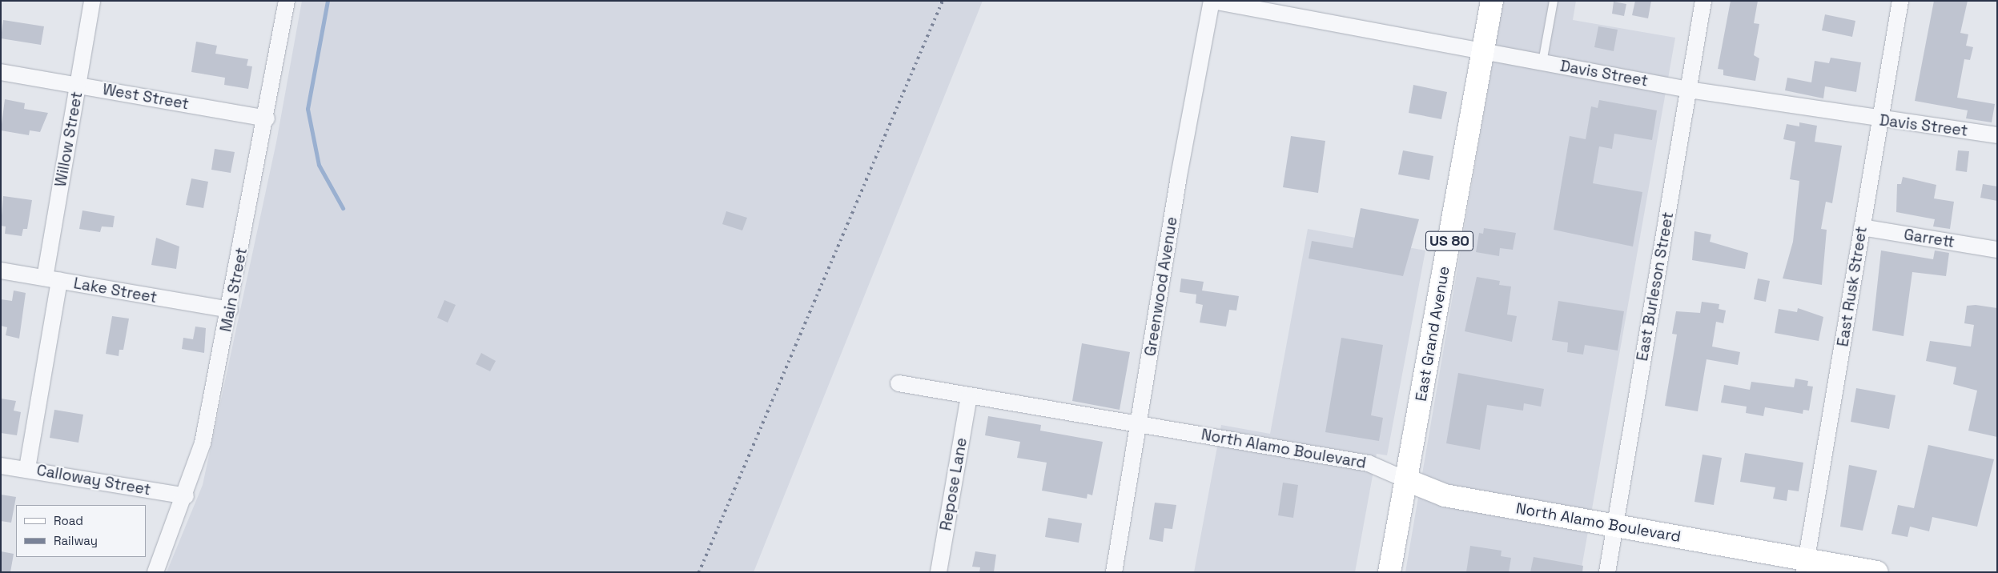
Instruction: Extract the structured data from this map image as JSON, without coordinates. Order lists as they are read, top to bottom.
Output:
{
  "streets": {
    "main road": ["US 80", "East Grand Avenue", "North Alamo Boulevard"],
    "street": [
      "Davis Street",
      "West Street",
      "Willow Street",
      "Garrett",
      "Greenwood Avenue",
      "East Burleson Street",
      "East Rusk Street",
      "Main Street",
      "Lake Street",
      "Calloway Street",
      "Repose Lane"
    ]
  },
  "crossings": [
    ["Davis Street", "Greenwood Avenue"],
    ["Davis Street", "East Burleson Street"],
    ["Davis Street", "East Rusk Street"],
    ["Davis Street", "East Grand Avenue"],
    ["West Street", "Willow Street"],
    ["West Street", "Main Street"],
    ["Willow Street", "Lake Street"],
    ["Willow Street", "Calloway Street"],
    ["Garrett", "East Rusk Street"],
    ["Greenwood Avenue", "North Alamo Boulevard"],
    ["East Burleson Street", "North Alamo Boulevard"],
    ["East Rusk Street", "North Alamo Boulevard"],
    ["Main Street", "Lake Street"],
    ["Main Street", "Calloway Street"],
    ["East Grand Avenue", "North Alamo Boulevard"],
    ["North Alamo Boulevard", "Repose Lane"]
  ],
  "legend": ["Road", "Railway"]
}
